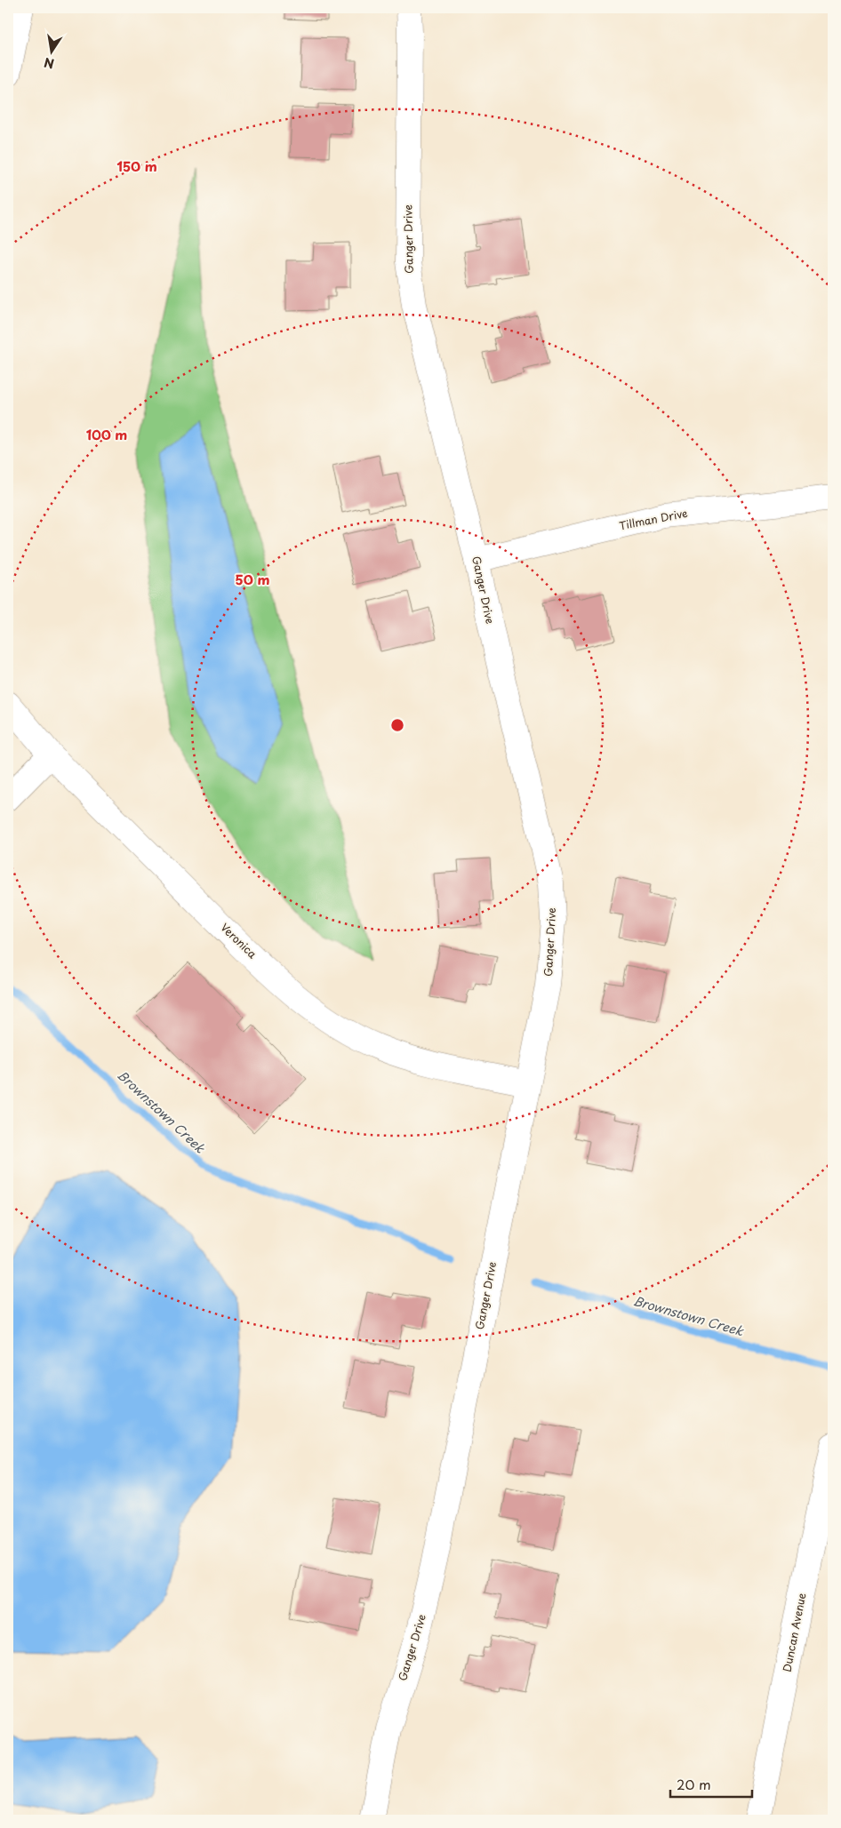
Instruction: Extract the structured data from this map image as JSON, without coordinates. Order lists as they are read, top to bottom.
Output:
{
  "streets": {
    "street": [
      "Ganger Drive",
      "Tillman Drive",
      "Veronica",
      "Duncan Avenue"
    ]
  },
  "crossings": [
    ["Ganger Drive", "Tillman Drive"],
    ["Ganger Drive", "Veronica"]
  ],
  "water": ["Brownstown Creek"],
  "scale_bar": "20 m",
  "north": "bottom",
  "rings": ["150 m", "100 m", "50 m"]
}
